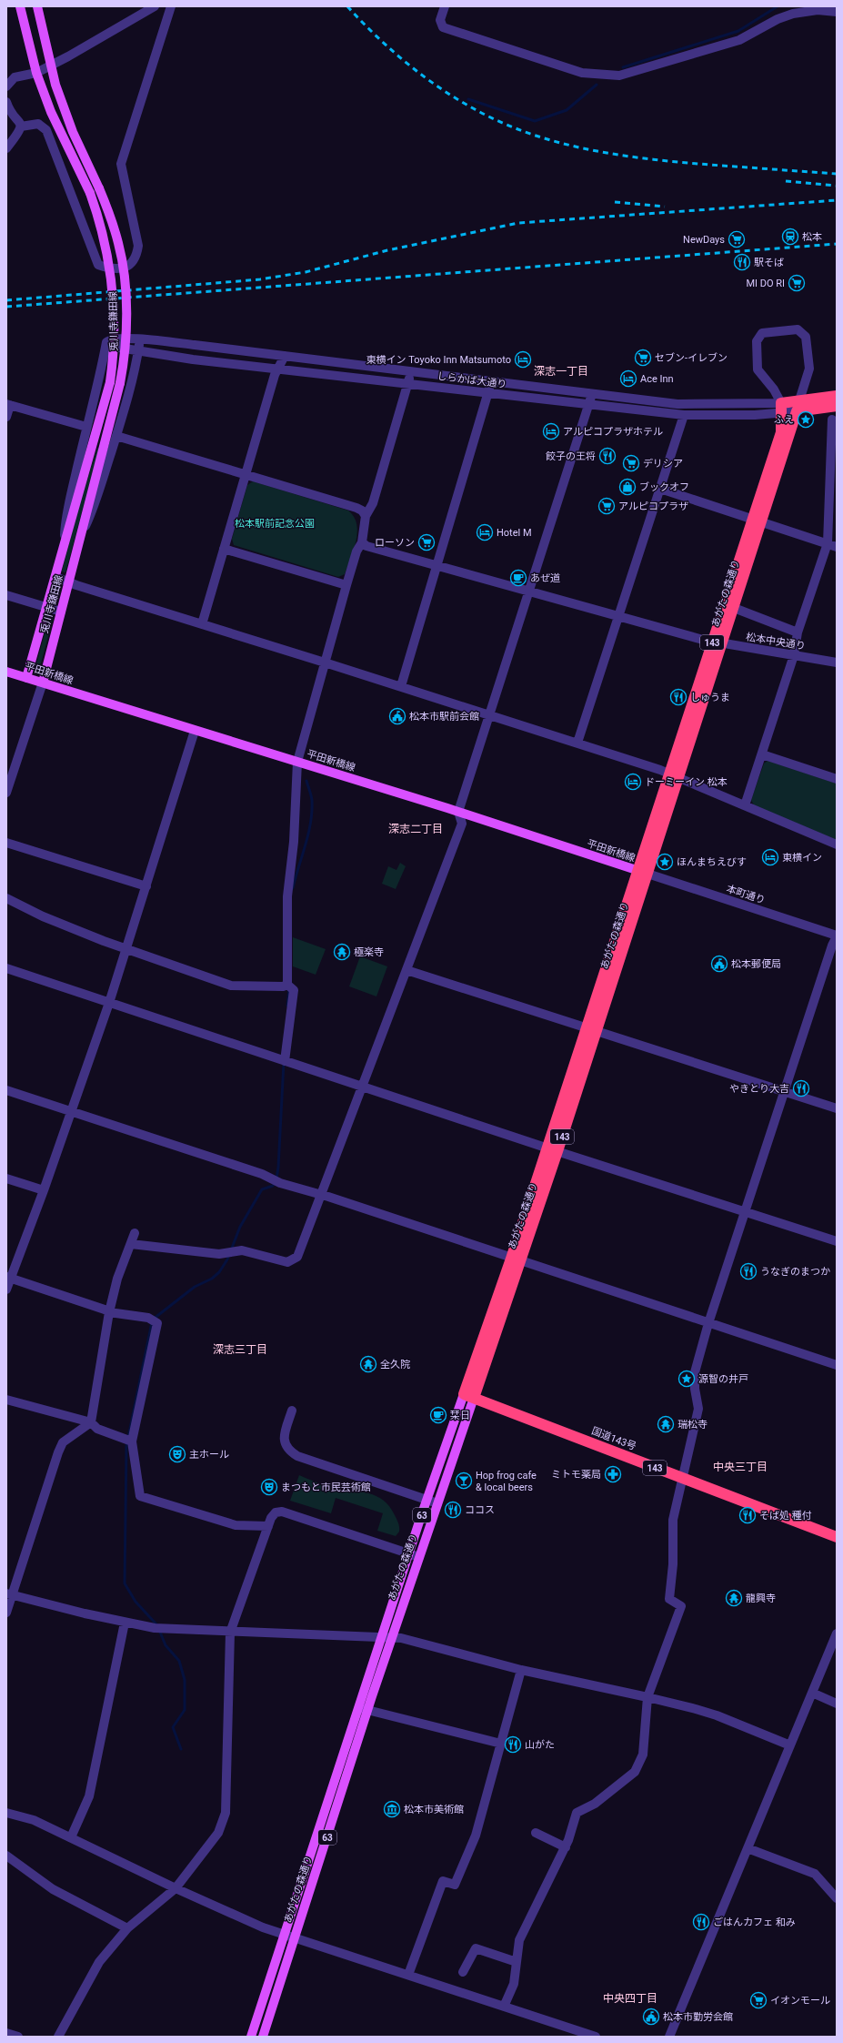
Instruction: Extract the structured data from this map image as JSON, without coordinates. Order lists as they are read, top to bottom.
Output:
{
  "streets": {
    "highway": ["あがたの森通り", "143", "国道143号"],
    "main road": ["兎川寺鎌田線", "平田新橋線", "63"],
    "street": ["しらかば大通り", "松本中央通り", "本町通り"]
  },
  "crossings": [
    ["兎川寺鎌田線", "しらかば大通り"],
    ["兎川寺鎌田線", "平田新橋線"],
    ["しらかば大通り", "あがたの森通り"],
    ["あがたの森通り", "松本中央通り"],
    ["あがたの森通り", "平田新橋線"],
    ["あがたの森通り", "本町通り"],
    ["あがたの森通り", "国道143号"],
    ["平田新橋線", "本町通り"]
  ],
  "districts": [
    "深志一丁目",
    "深志二丁目",
    "深志三丁目",
    "中央三丁目",
    "中央四丁目"
  ],
  "parks": ["松本駅前記念公園"],
  "places": {
    "station": ["松本"],
    "supermarket": [
      "NewDays",
      "MI DO RI",
      "セブン-イレブン",
      "デリシア",
      "アルピコプラザ",
      "ローソン",
      "イオンモール"
    ],
    "restaurant": [
      "駅そば",
      "餃子の王将",
      "しゅうま",
      "やきとり大吉",
      "うなぎのまつか",
      "ココス",
      "そば処 種付",
      "山がた",
      "ごはんカフェ 和み"
    ],
    "hotel": [
      "東横イン Toyoko Inn Matsumoto",
      "Ace Inn",
      "アルピコプラザホテル",
      "Hotel M",
      "ドーミーイン 松本",
      "東横イン"
    ],
    "place": ["ふえ", "ほんまちえびす", "源智の井戸"],
    "shop": ["ブックオフ"],
    "cafe": ["あぜ道", "栞日"],
    "public building": ["松本市駅前会館", "松本郵便局", "松本市勤労会館"],
    "temple": [
      "極楽寺",
      "全久院",
      "瑞松寺",
      "龍興寺"
    ],
    "theatre": ["主ホール", "まつもと市民芸術館"],
    "pharmacy": ["ミトモ薬局"],
    "bar": ["Hop frog cafe & local beers"],
    "museum": ["松本市美術館"]
  }
}
